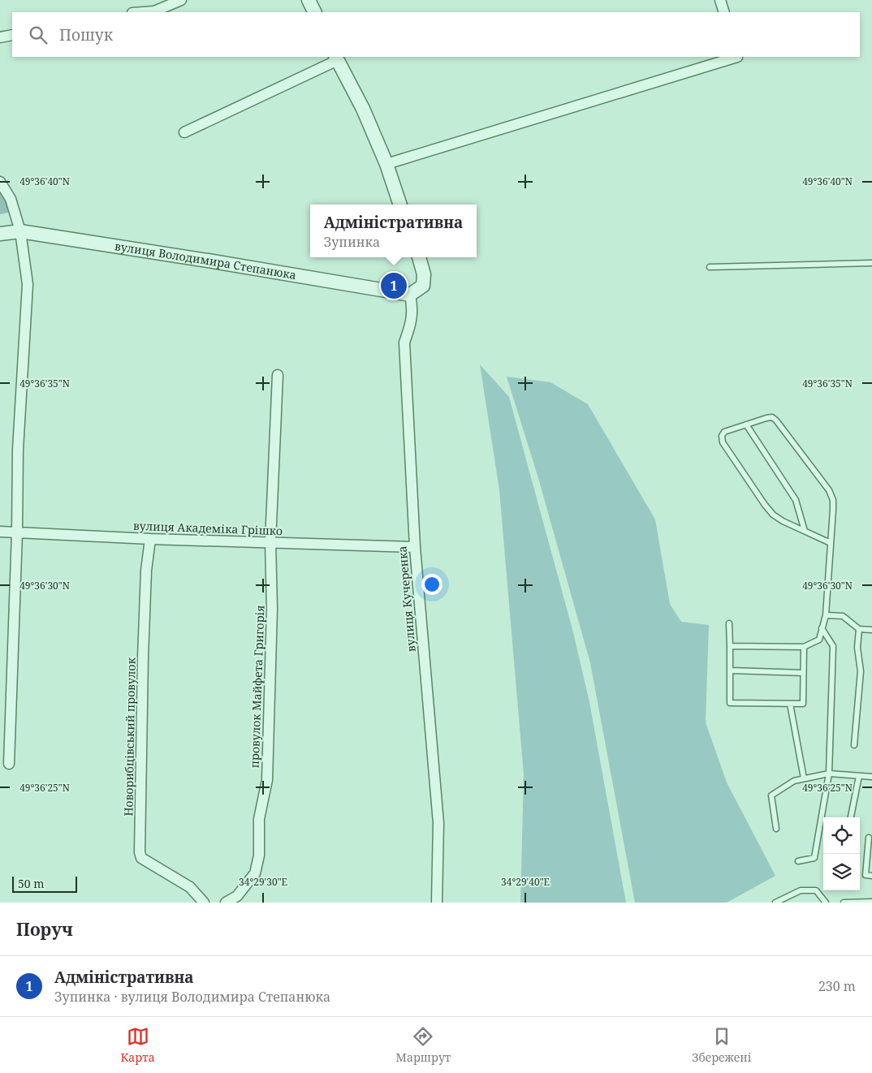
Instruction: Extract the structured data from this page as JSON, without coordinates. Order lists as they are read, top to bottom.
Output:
{
  "streets": {
    "street": [
      "вулиця Володимира Степанюка",
      "вулиця Академіка Грішко",
      "вулиця Кучеренка",
      "провулок Майфета Григорія",
      "Новорибцівський провулок"
    ]
  },
  "crossings": [
    ["вулиця Володимира Степанюка", "вулиця Кучеренка"],
    ["вулиця Академіка Грішко", "вулиця Кучеренка"],
    ["вулиця Академіка Грішко", "провулок Майфета Григорія"],
    ["вулиця Академіка Грішко", "Новорибцівський провулок"]
  ],
  "scale_bar": "50 m",
  "page": {
    "search": "Пошук",
    "popup": ["Адміністративна", "Зупинка"],
    "pins": "1",
    "scale": "50 m",
    "heading": "Поруч",
    "list": [
      {
        "mark": "1",
        "name": "Адміністративна",
        "note": "Зупинка · вулиця Володимира Степанюка",
        "value": "230 m"
      }
    ],
    "nav": ["Карта", "Маршрут", "Збережені"]
  },
  "coordinates": [
    "49°36'40\"N",
    "49°36'35\"N",
    "49°36'30\"N",
    "49°36'25\"N",
    "34°29'30\"E",
    "34°29'40\"E"
  ]
}
